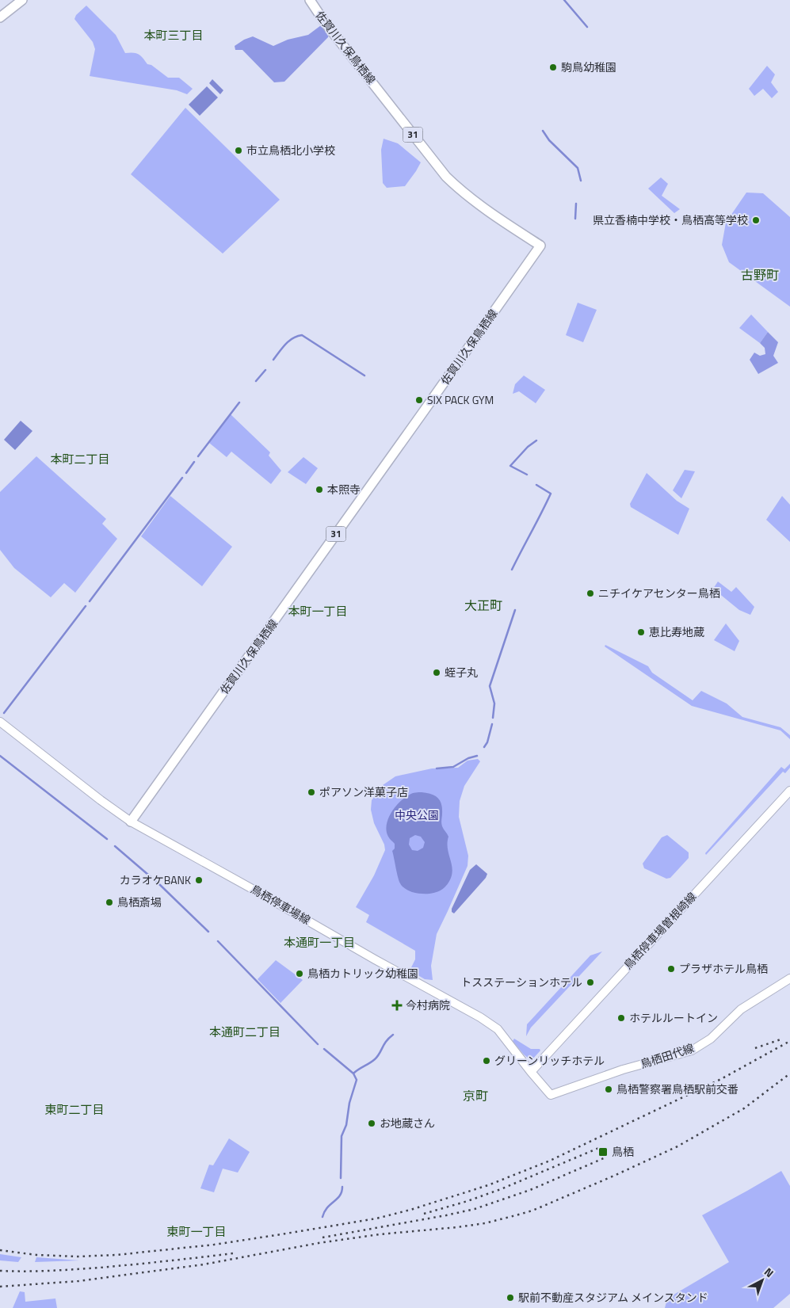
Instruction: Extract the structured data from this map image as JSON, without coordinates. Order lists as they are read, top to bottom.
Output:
{
  "streets": {
    "main road": [
      "佐賀川久保鳥栖線",
      "31",
      "鳥栖停車場線",
      "鳥栖停車場曽根崎線",
      "鳥栖田代線"
    ]
  },
  "crossings": [
    ["佐賀川久保鳥栖線", "鳥栖停車場線"],
    ["鳥栖停車場線", "鳥栖停車場曽根崎線"],
    ["鳥栖停車場線", "鳥栖田代線"]
  ],
  "districts": [
    "本町三丁目",
    "古野町",
    "本町二丁目",
    "大正町",
    "本町一丁目",
    "本通町一丁目",
    "本通町二丁目",
    "京町",
    "東町二丁目",
    "東町一丁目"
  ],
  "parks": ["中央公園"],
  "places": {
    "other": [
      "駒鳥幼稚園",
      "市立鳥栖北小学校",
      "県立香楠中学校・鳥栖高等学校",
      "SIX PACK GYM",
      "本照寺",
      "ニチイケアセンター鳥栖",
      "恵比寿地蔵",
      "蛭子丸",
      "ポアソン洋菓子店",
      "カラオケBANK",
      "鳥栖斎場",
      "プラザホテル鳥栖",
      "鳥栖カトリック幼稚園",
      "トスステーションホテル",
      "ホテルルートイン",
      "グリーンリッチホテル",
      "鳥栖警察署鳥栖駅前交番",
      "お地蔵さん",
      "駅前不動産スタジアム メインスタンド"
    ],
    "health": ["今村病院"],
    "transit": ["鳥栖"]
  },
  "north": "top right"
}
